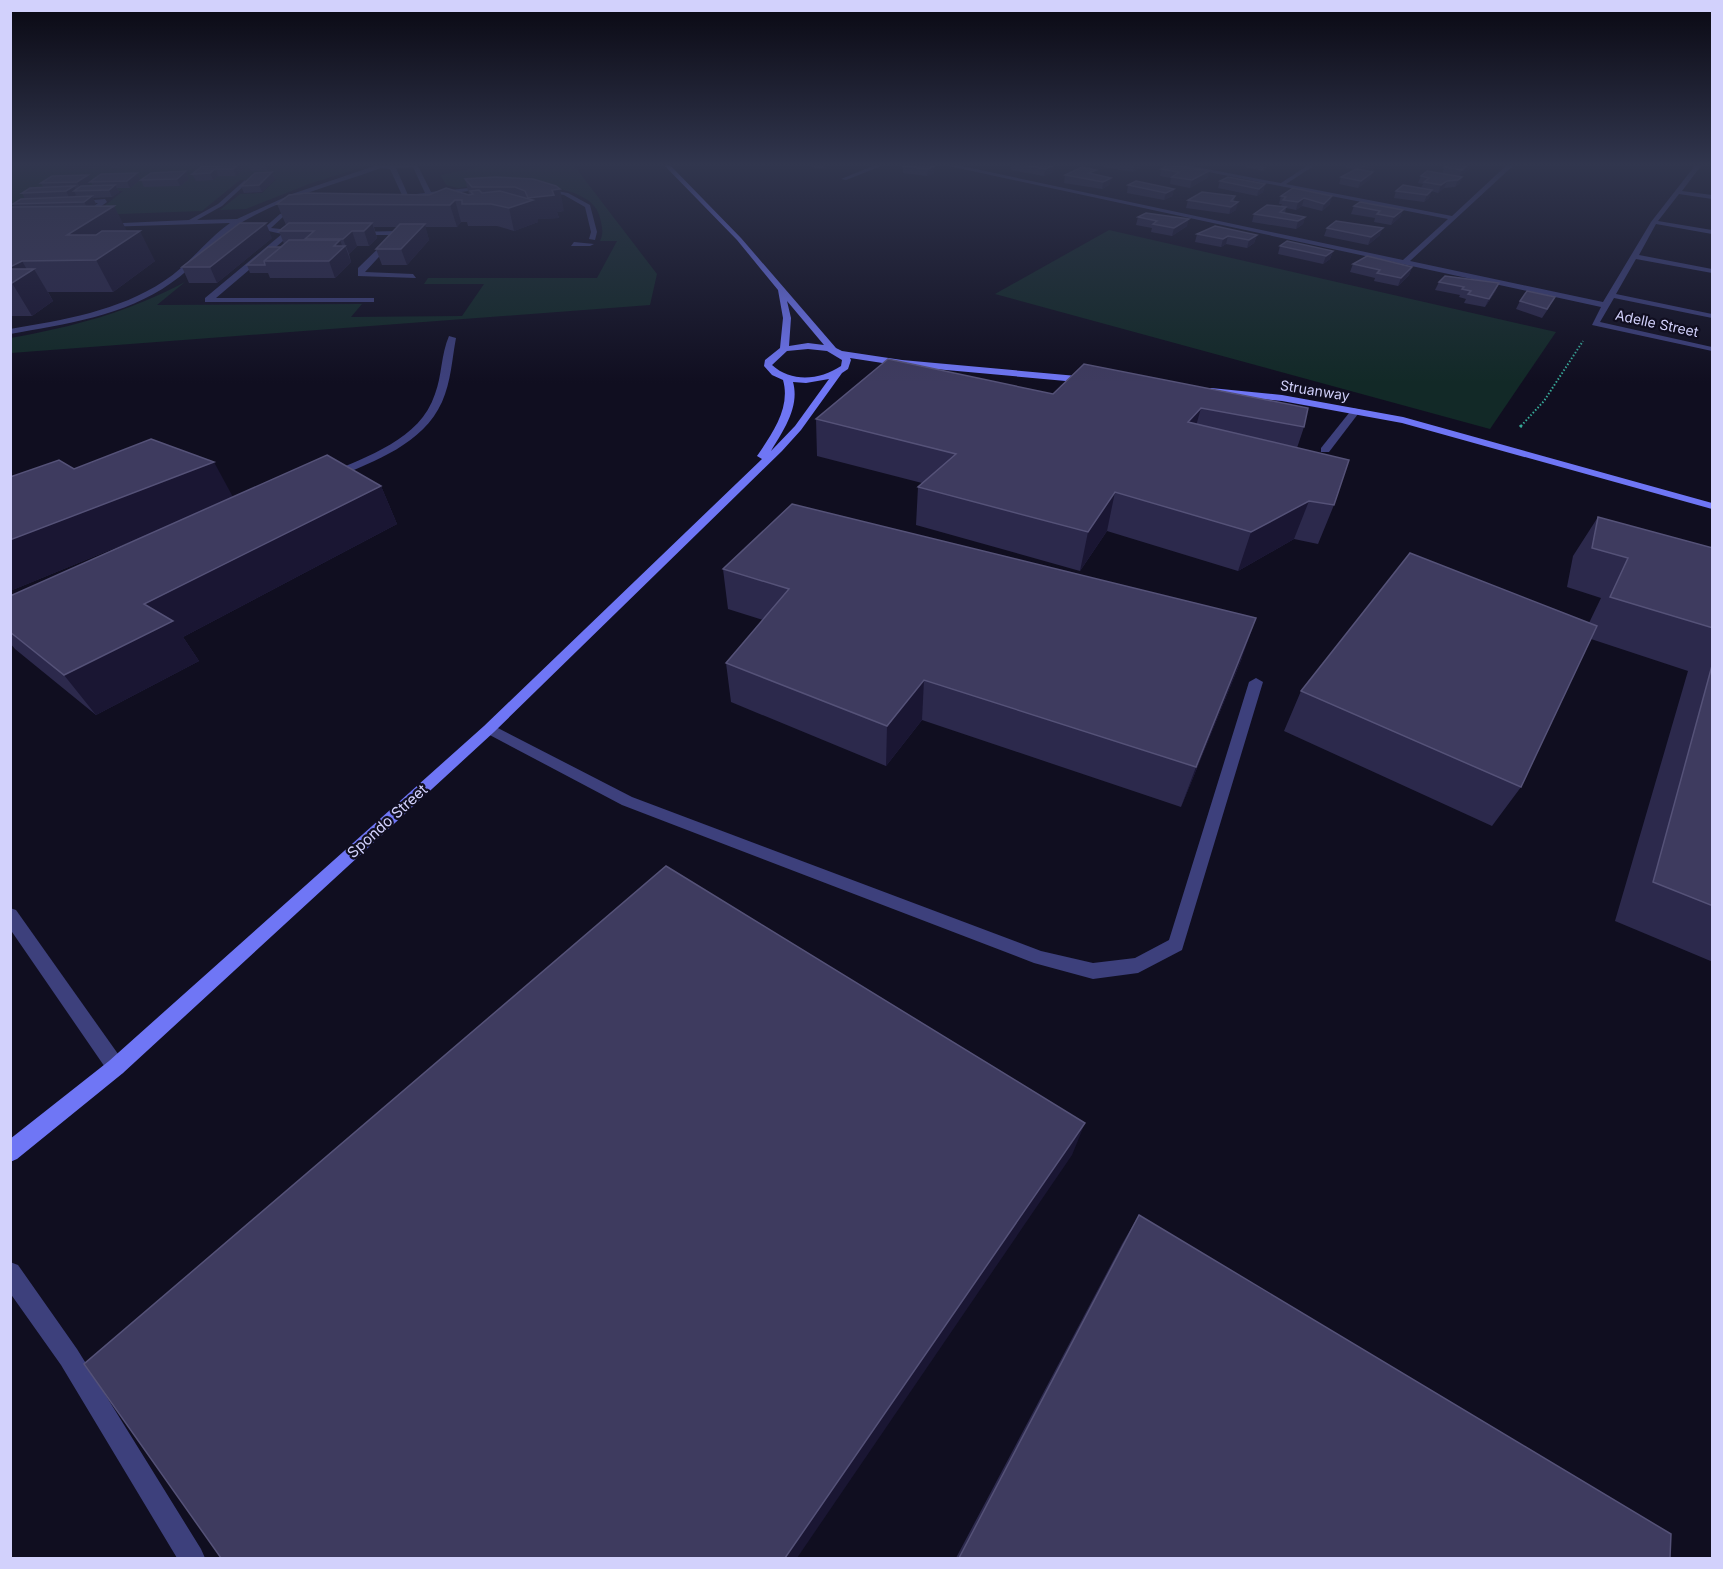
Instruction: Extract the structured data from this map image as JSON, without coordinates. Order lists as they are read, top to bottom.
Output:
{
  "streets": {
    "main road": ["Struanway", "Spondo Street"],
    "street": ["Adelle Street"]
  }
}
